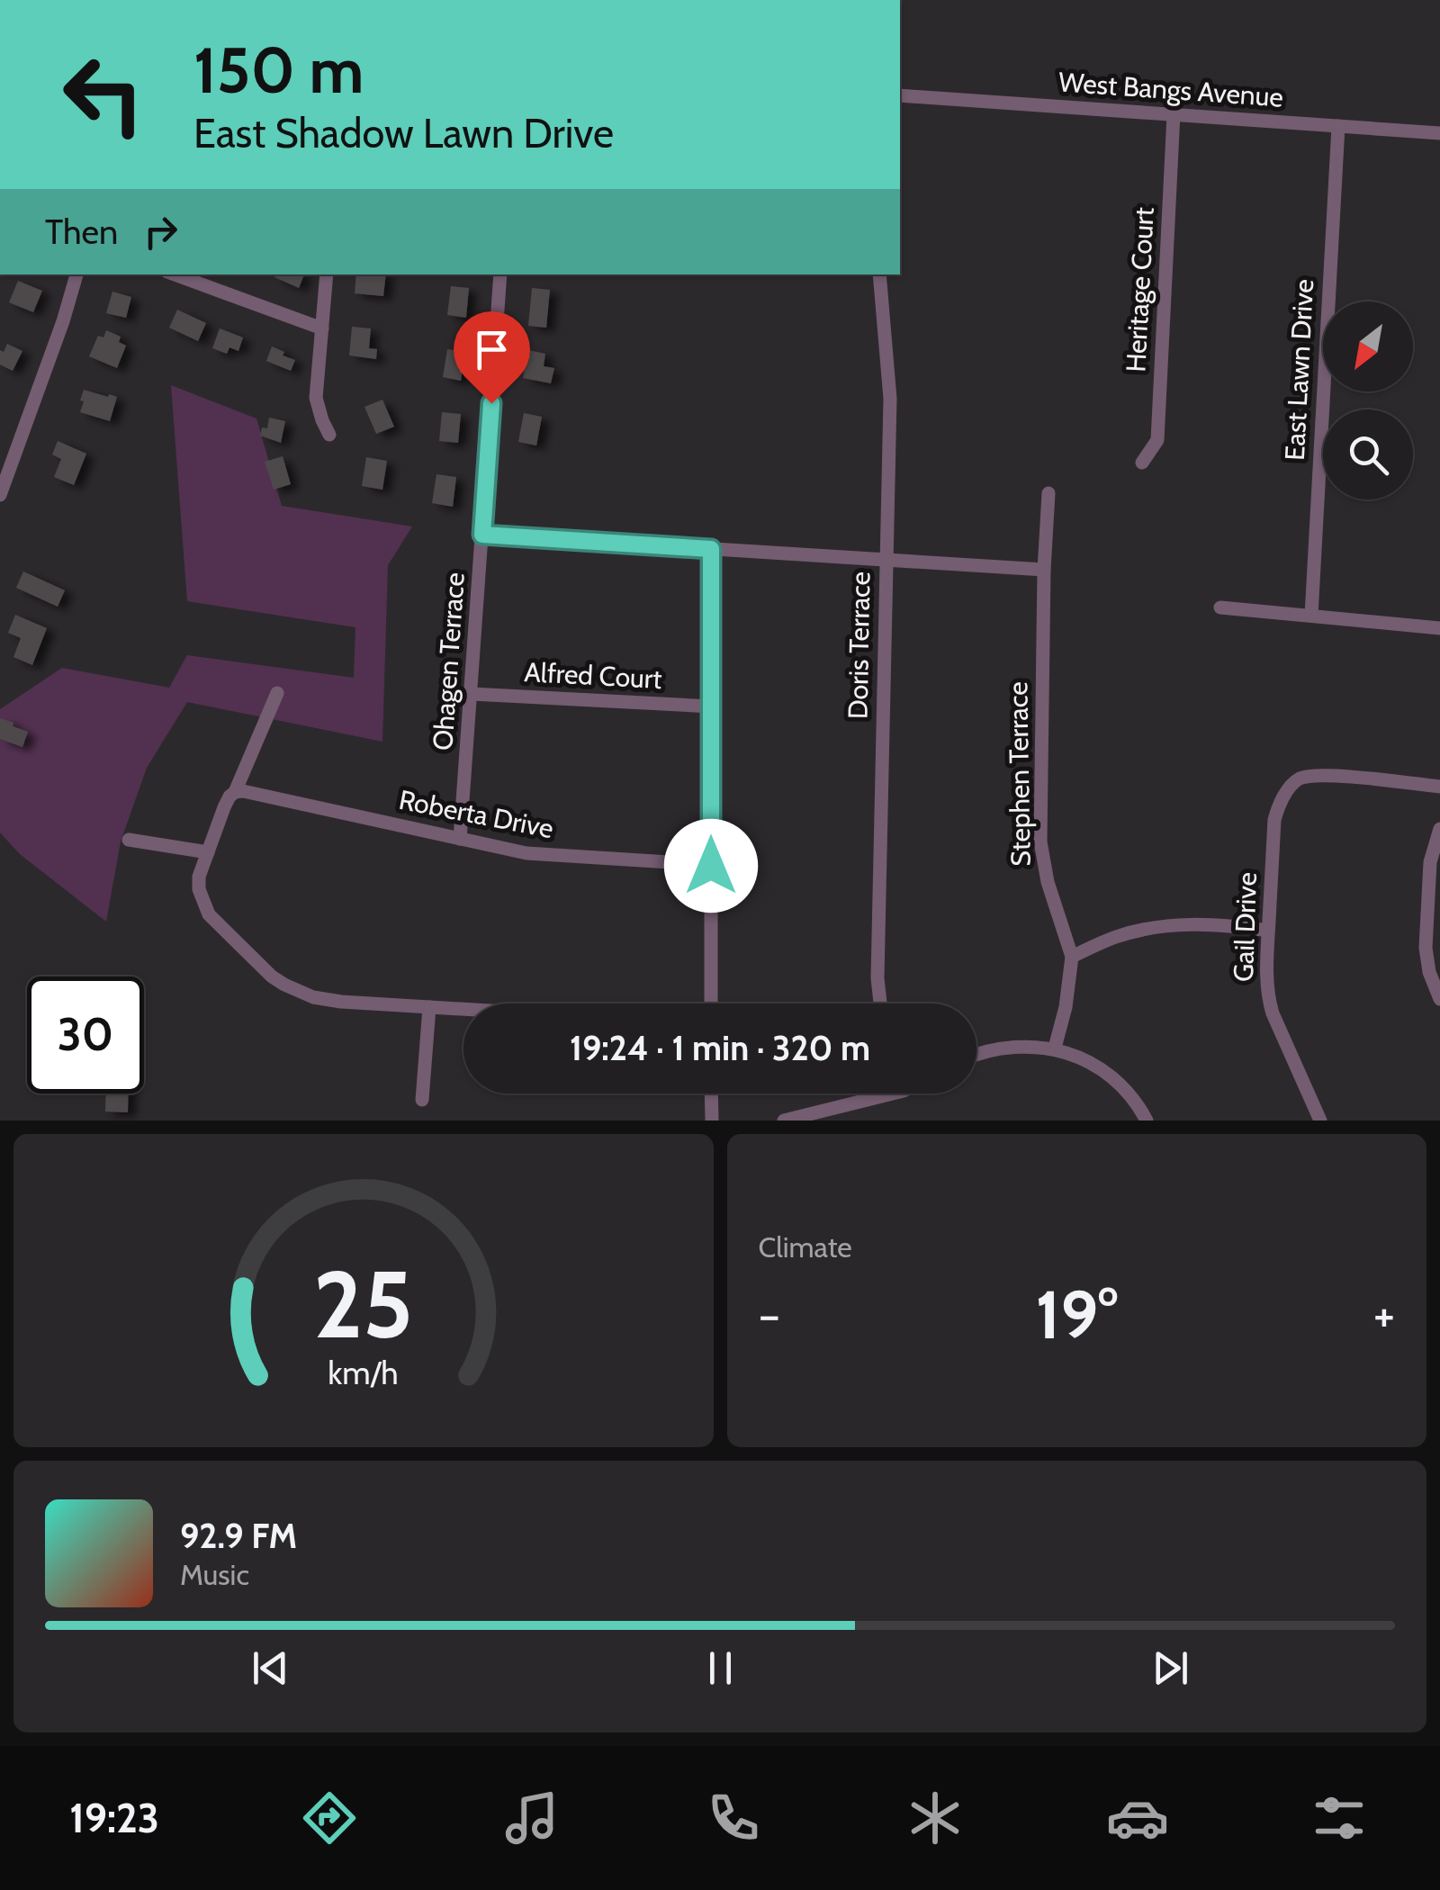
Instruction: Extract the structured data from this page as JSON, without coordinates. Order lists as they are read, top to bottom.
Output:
{
  "streets": {
    "street": [
      "West Bangs Avenue",
      "Heritage Court",
      "East Lawn Drive",
      "Doris Terrace",
      "Ohagen Terrace",
      "Alfred Court",
      "Stephen Terrace",
      "Roberta Drive",
      "Gail Drive"
    ]
  },
  "crossings": [
    ["West Bangs Avenue", "Heritage Court"],
    ["West Bangs Avenue", "East Lawn Drive"],
    ["Ohagen Terrace", "Alfred Court"],
    ["Ohagen Terrace", "Roberta Drive"]
  ],
  "north": "bottom left",
  "page": {
    "turn": ["150 m", "East Shadow Lawn Drive"],
    "then": "Then",
    "limit": "30",
    "trip": "19:24 · 1 min · 320 m",
    "tile": "Climate",
    "heat": ["−", "19°", "+"],
    "song": ["92.9 FM", "Music"],
    "tabs": "19:23",
    "gauge": ["25", "km/h"]
  }
}
